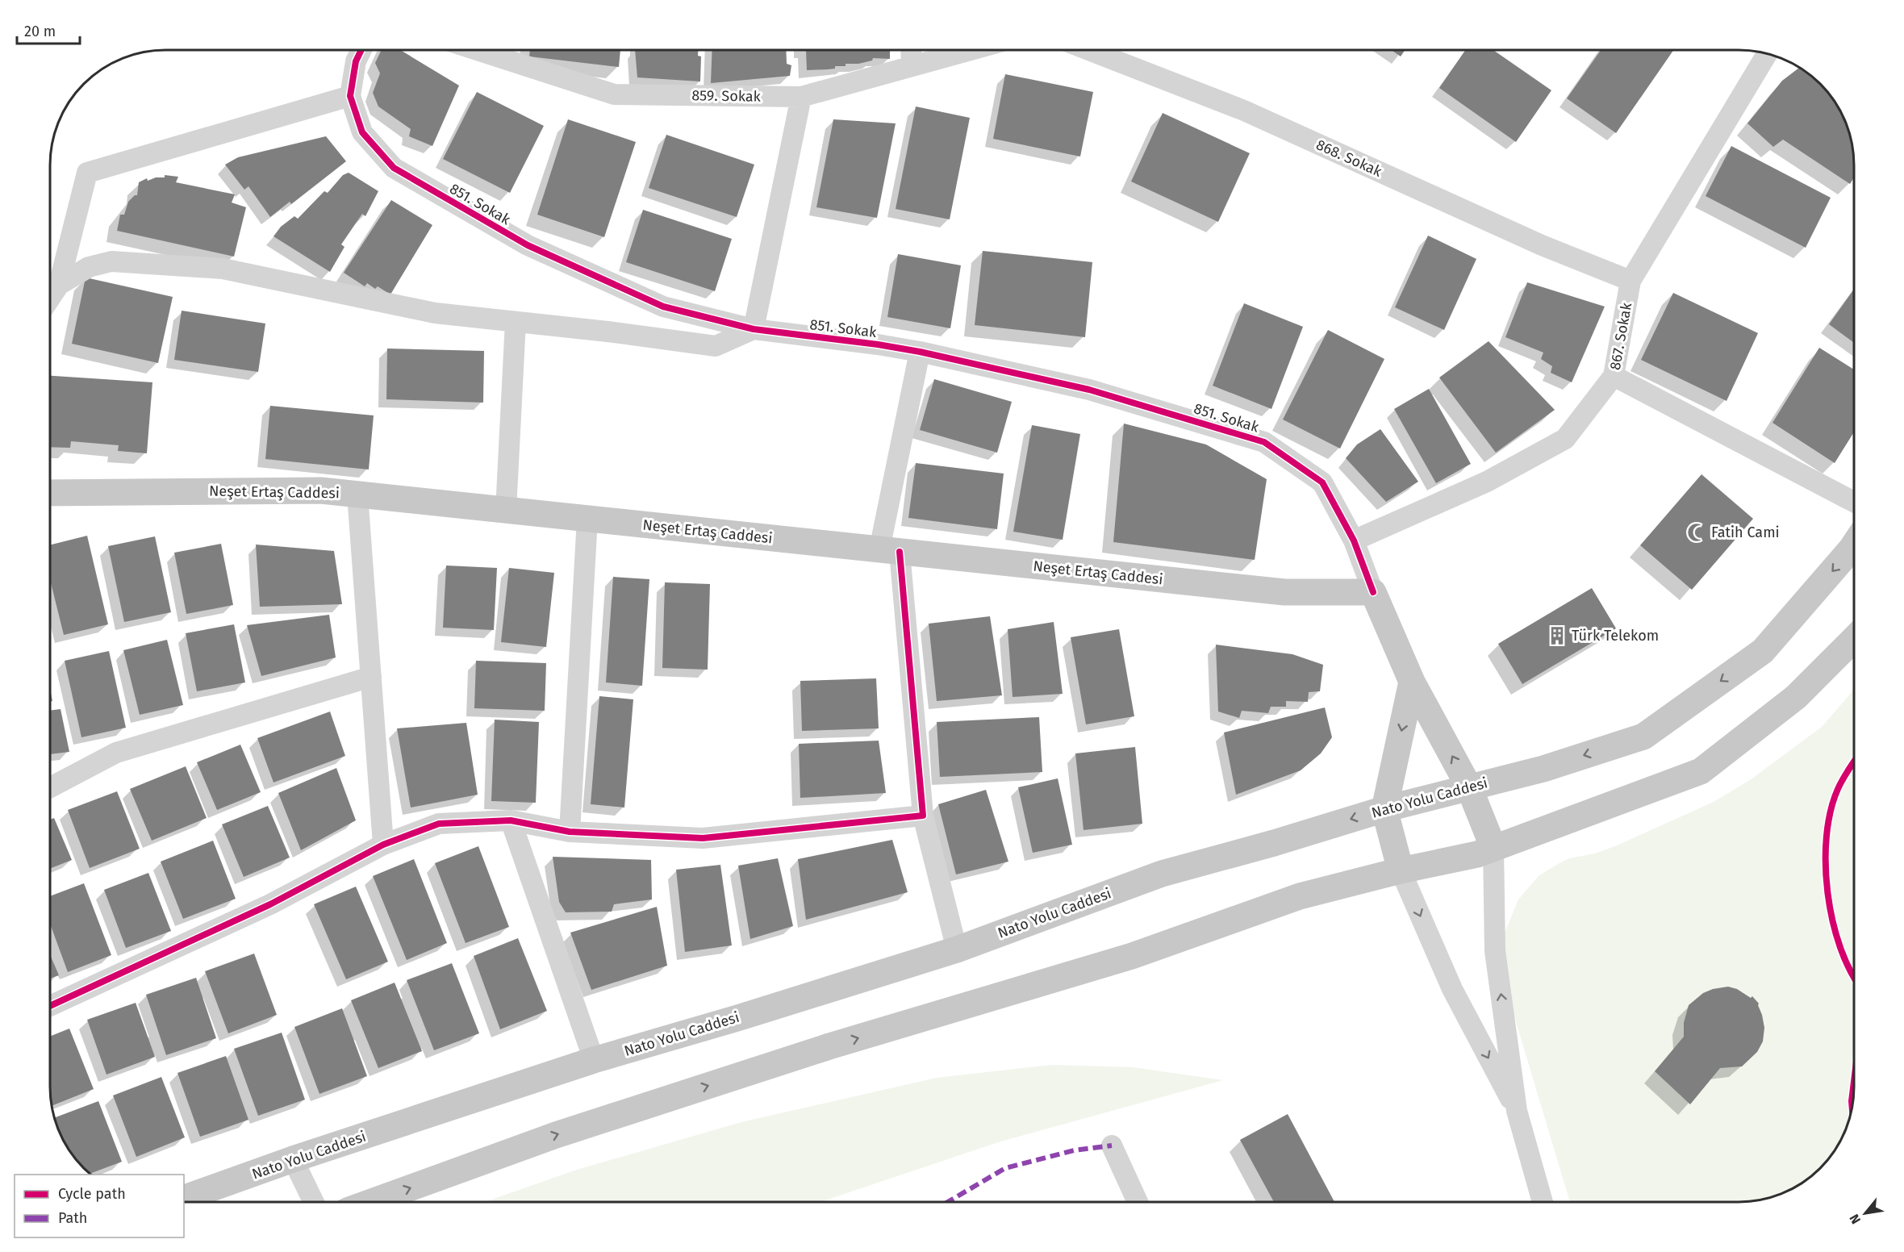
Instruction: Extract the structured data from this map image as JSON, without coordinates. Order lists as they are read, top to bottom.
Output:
{
  "streets": {
    "main road": ["851. Sokak", "Neşet Ertaş Caddesi", "Nato Yolu Caddesi"],
    "street": ["859. Sokak", "868. Sokak", "867. Sokak"]
  },
  "crossings": [
    ["868. Sokak", "867. Sokak"],
    ["851. Sokak", "867. Sokak"],
    ["851. Sokak", "Neşet Ertaş Caddesi"],
    ["851. Sokak", "Nato Yolu Caddesi"]
  ],
  "places": {
    "mosque": ["Fatih Cami"],
    "building": ["Türk Telekom"]
  },
  "legend": ["Cycle path", "Path"],
  "scale_bar": "20 m",
  "north": "bottom left"
}
